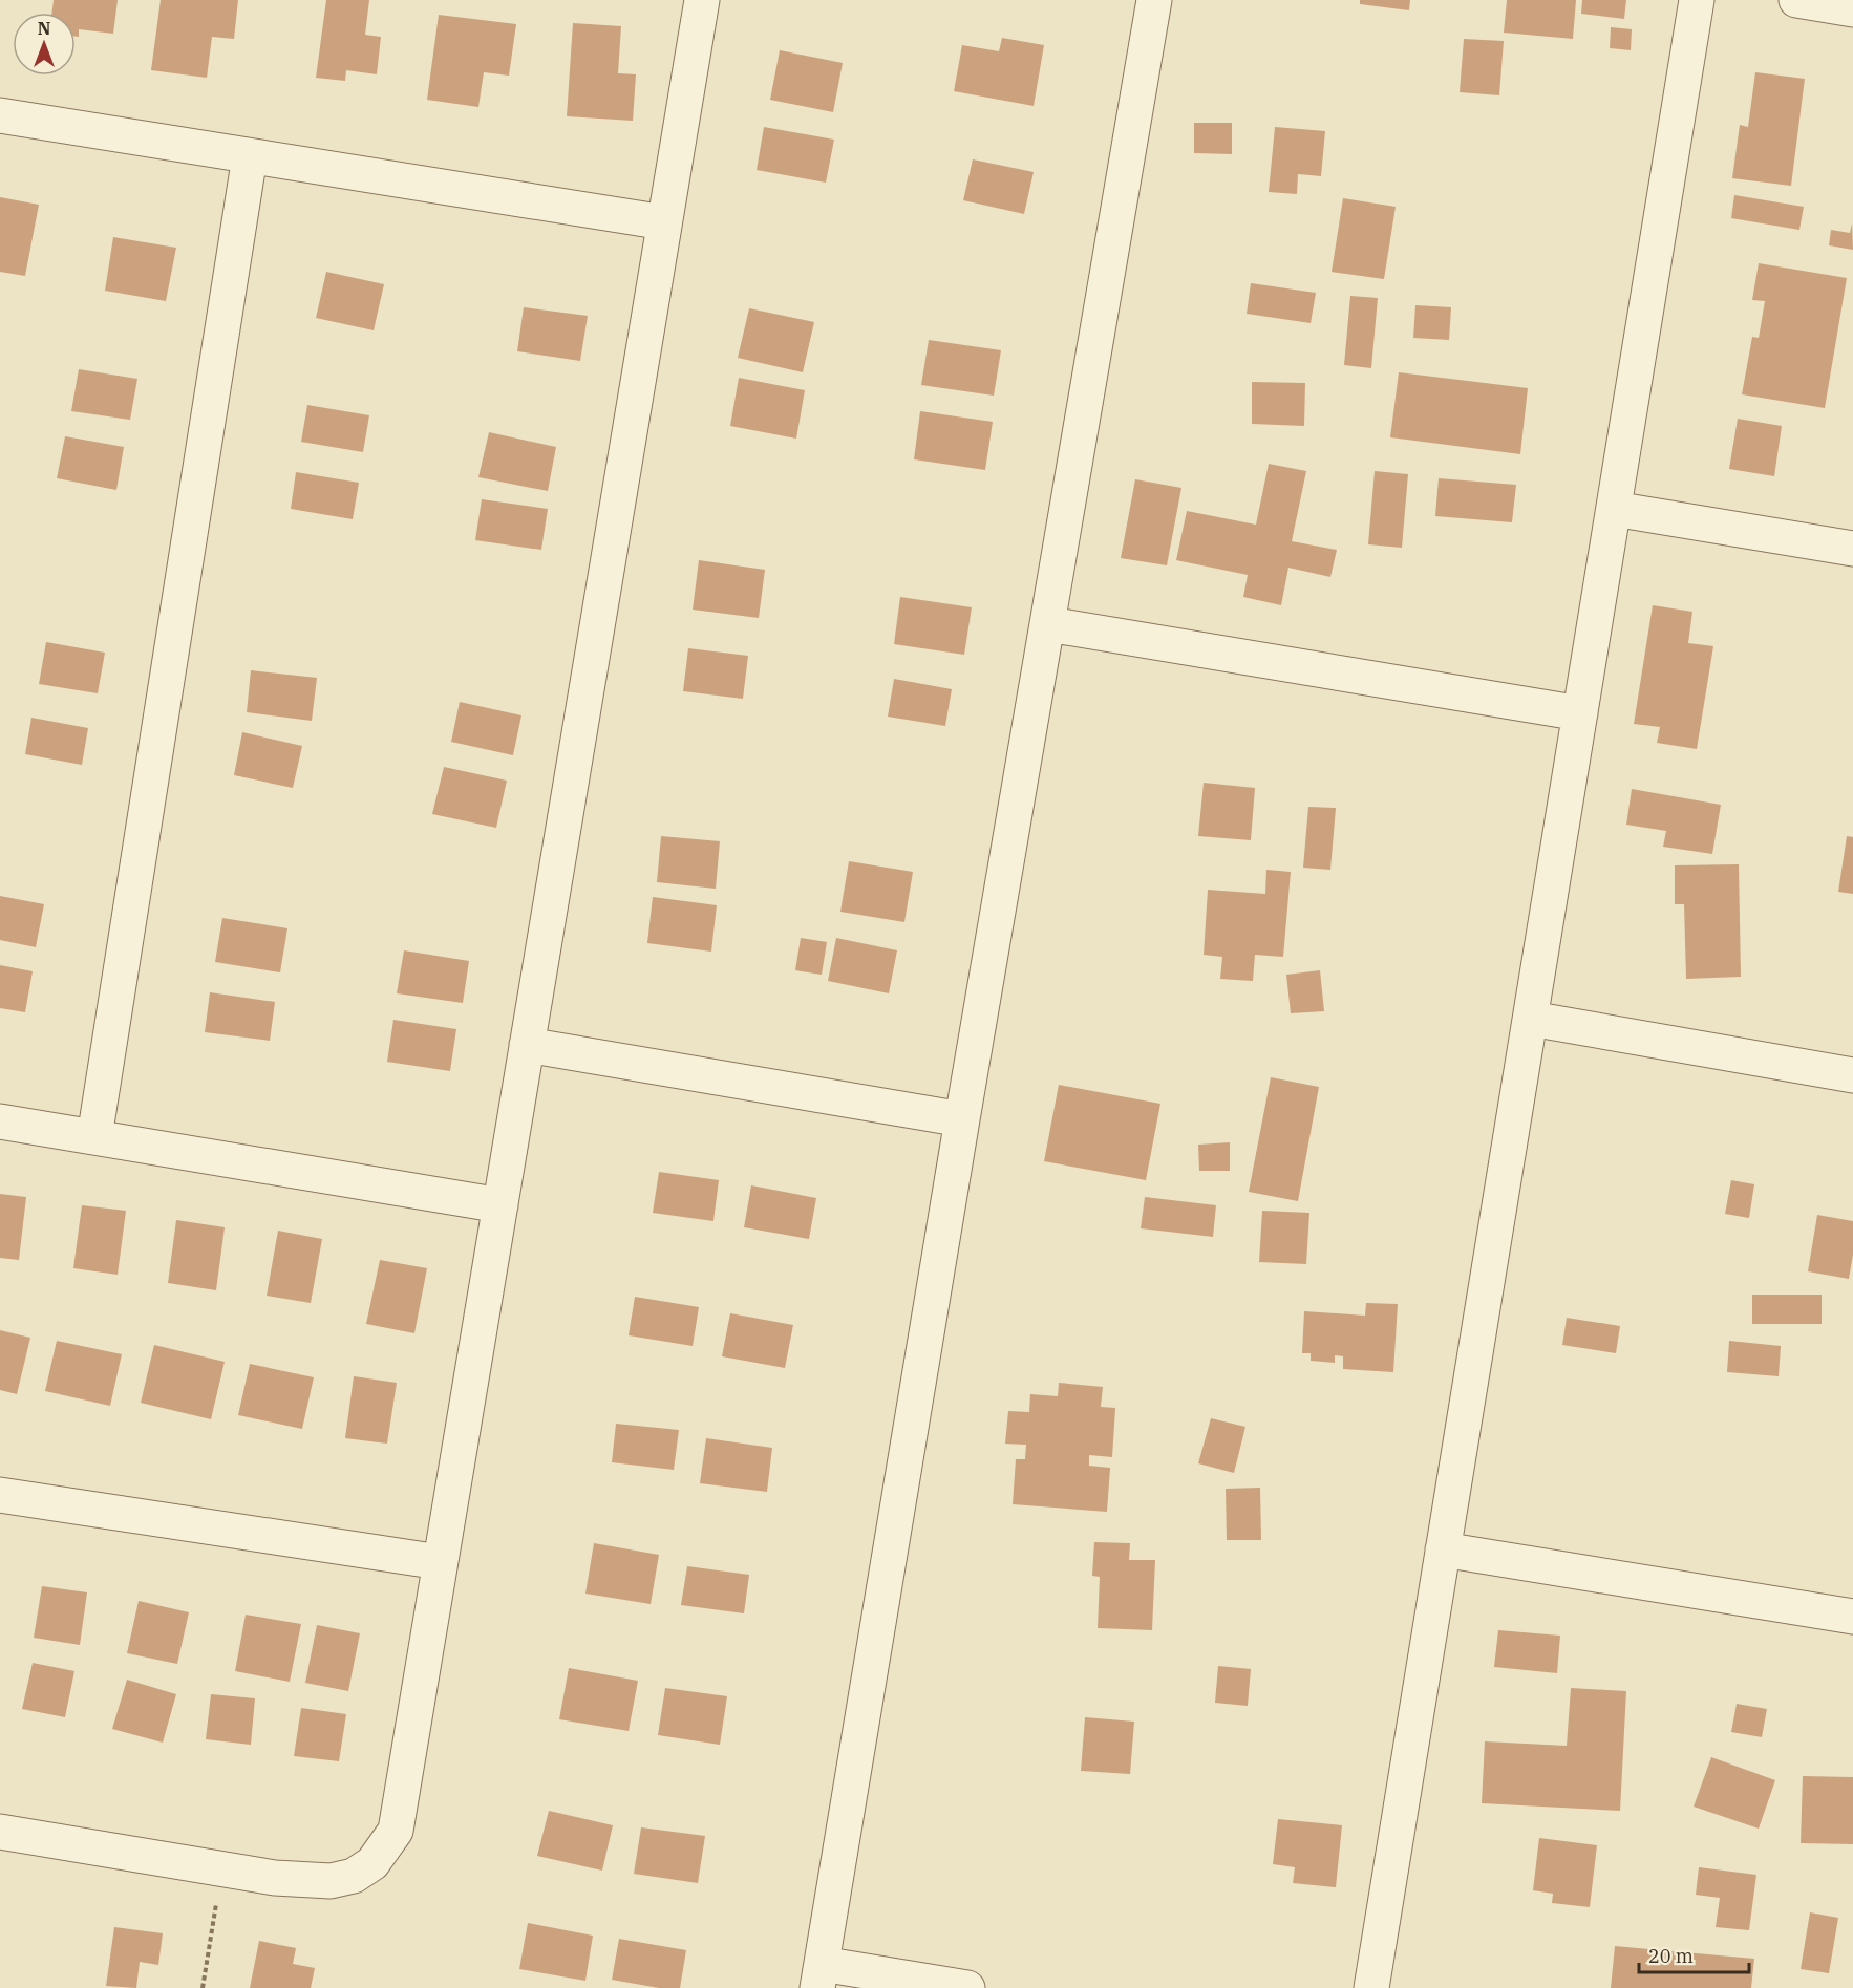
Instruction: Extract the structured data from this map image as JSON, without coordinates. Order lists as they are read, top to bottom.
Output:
{
  "scale_bar": "20 m",
  "north": "top"
}
